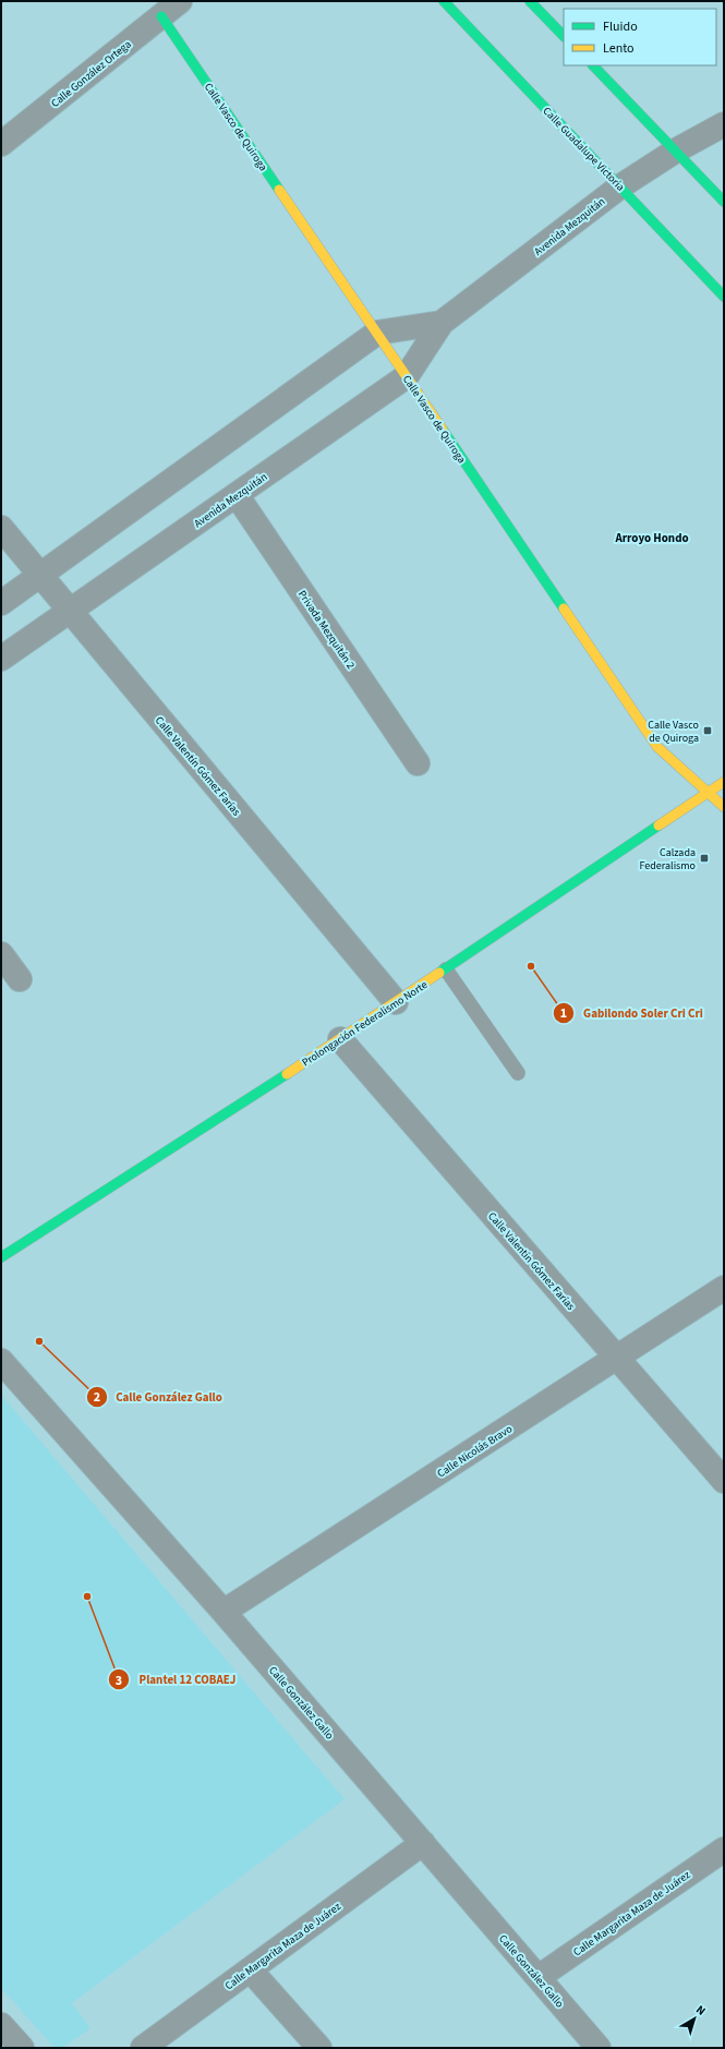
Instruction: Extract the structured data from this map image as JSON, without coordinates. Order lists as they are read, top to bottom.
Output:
{
  "streets": {
    "main road": ["Calle Vasco de Quiroga", "Calle Guadalupe Victoria", "Prolongación Federalismo Norte"],
    "street": [
      "Calle González Ortega",
      "Avenida Mezquitán",
      "Privada Mezquitán 2",
      "Calle Valentín Gómez Farías",
      "Calle Nicolás Bravo",
      "Calle González Gallo",
      "Calle Margarita Maza de Juárez"
    ]
  },
  "crossings": [
    ["Calle González Ortega", "Calle Vasco de Quiroga"],
    ["Calle Vasco de Quiroga", "Avenida Mezquitán"],
    ["Calle Vasco de Quiroga", "Prolongación Federalismo Norte"],
    ["Calle Guadalupe Victoria", "Avenida Mezquitán"],
    ["Avenida Mezquitán", "Privada Mezquitán 2"],
    ["Avenida Mezquitán", "Calle Valentín Gómez Farías"],
    ["Calle Valentín Gómez Farías", "Prolongación Federalismo Norte"],
    ["Calle Valentín Gómez Farías", "Calle Nicolás Bravo"],
    ["Calle Nicolás Bravo", "Calle González Gallo"],
    ["Calle González Gallo", "Calle Margarita Maza de Juárez"]
  ],
  "districts": ["Arroyo Hondo"],
  "places": {
    "transit": ["Calle Vasco de Quiroga", "Calzada Federalismo"],
    "other": ["Gabilondo Soler Cri Cri", "Calle González Gallo", "Plantel 12 COBAEJ"]
  },
  "legend": ["Fluido", "Lento"],
  "north": "top right"
}
